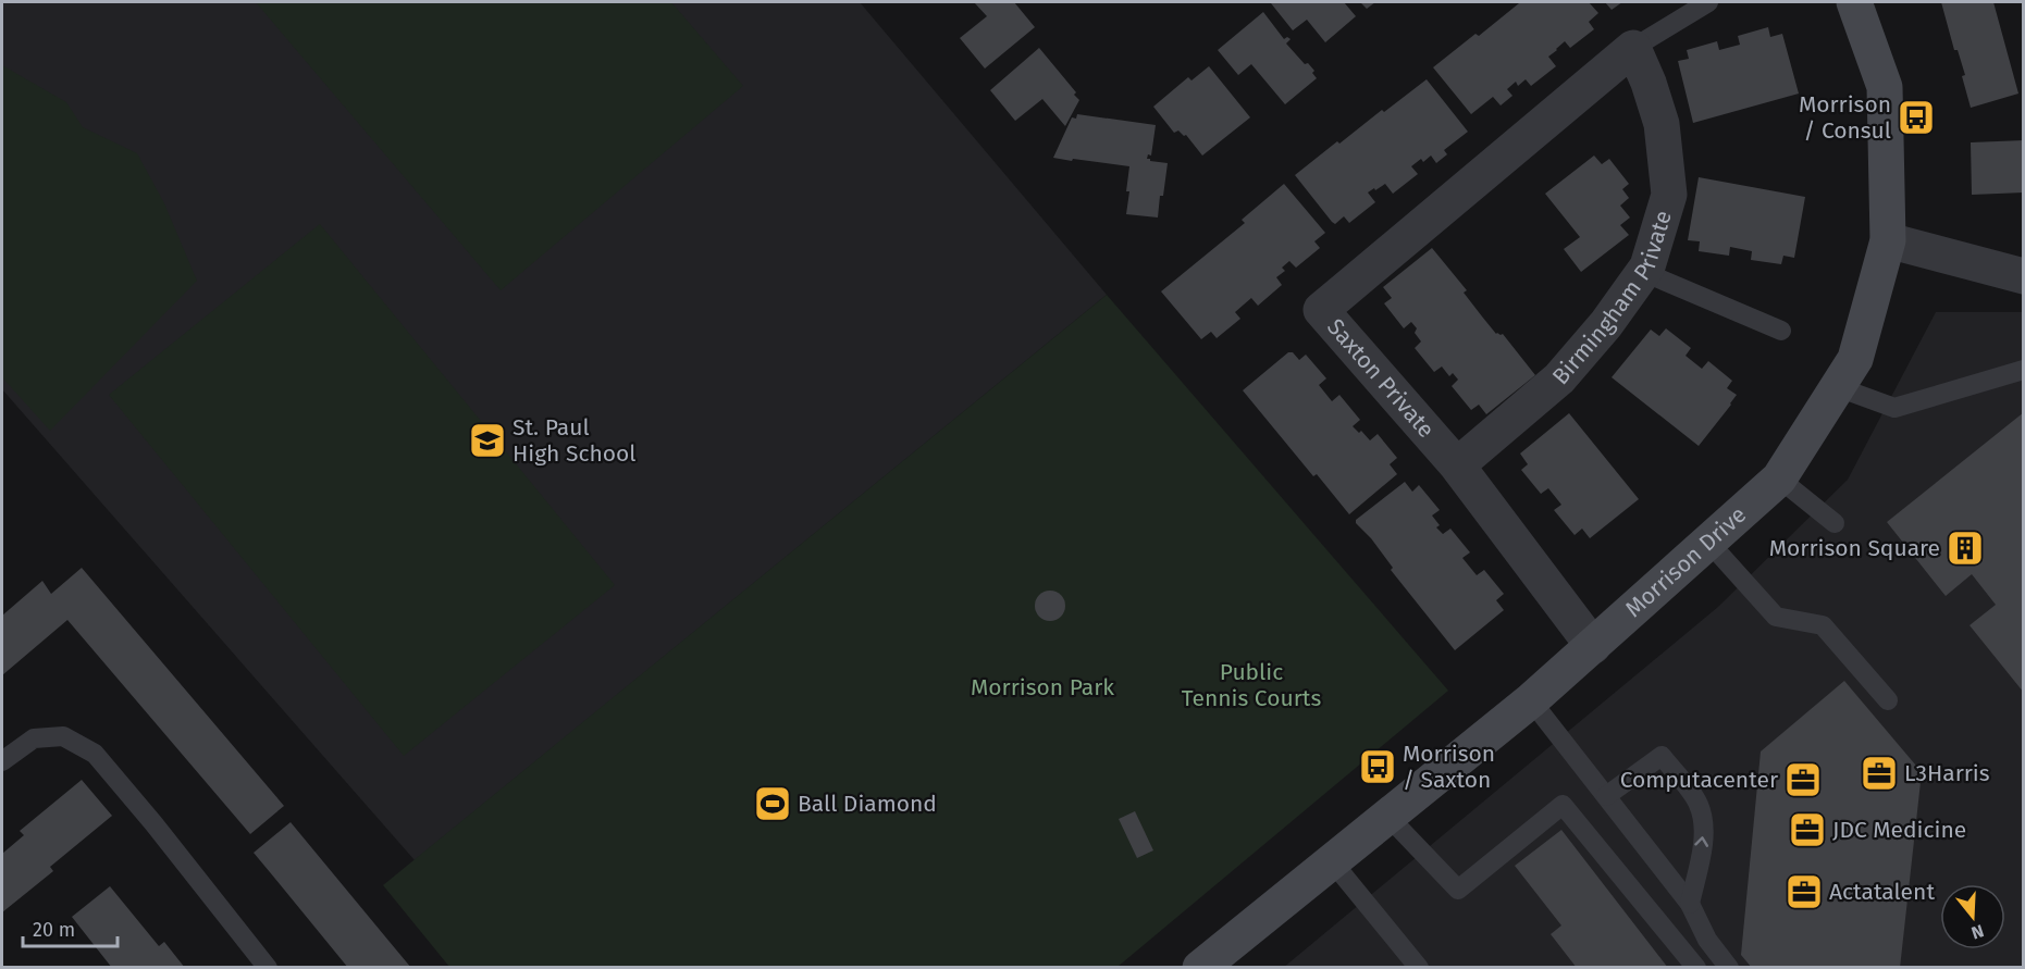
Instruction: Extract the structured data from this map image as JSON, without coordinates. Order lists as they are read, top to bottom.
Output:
{
  "streets": {
    "street": ["Birmingham Private", "Saxton Private", "Morrison Drive"]
  },
  "crossings": [
    ["Birmingham Private", "Saxton Private"],
    ["Saxton Private", "Morrison Drive"]
  ],
  "parks": ["Public Tennis Courts", "Morrison Park"],
  "places": {
    "bus stop": ["Morrison / Consul", "Morrison / Saxton"],
    "school or university": ["St. Paul High School"],
    "building": ["Morrison Square"],
    "office": [
      "L3Harris",
      "Computacenter",
      "JDC Medicine",
      "Actatalent"
    ],
    "sports": ["Ball Diamond"]
  },
  "scale_bar": "20 m",
  "north": "bottom"
}
